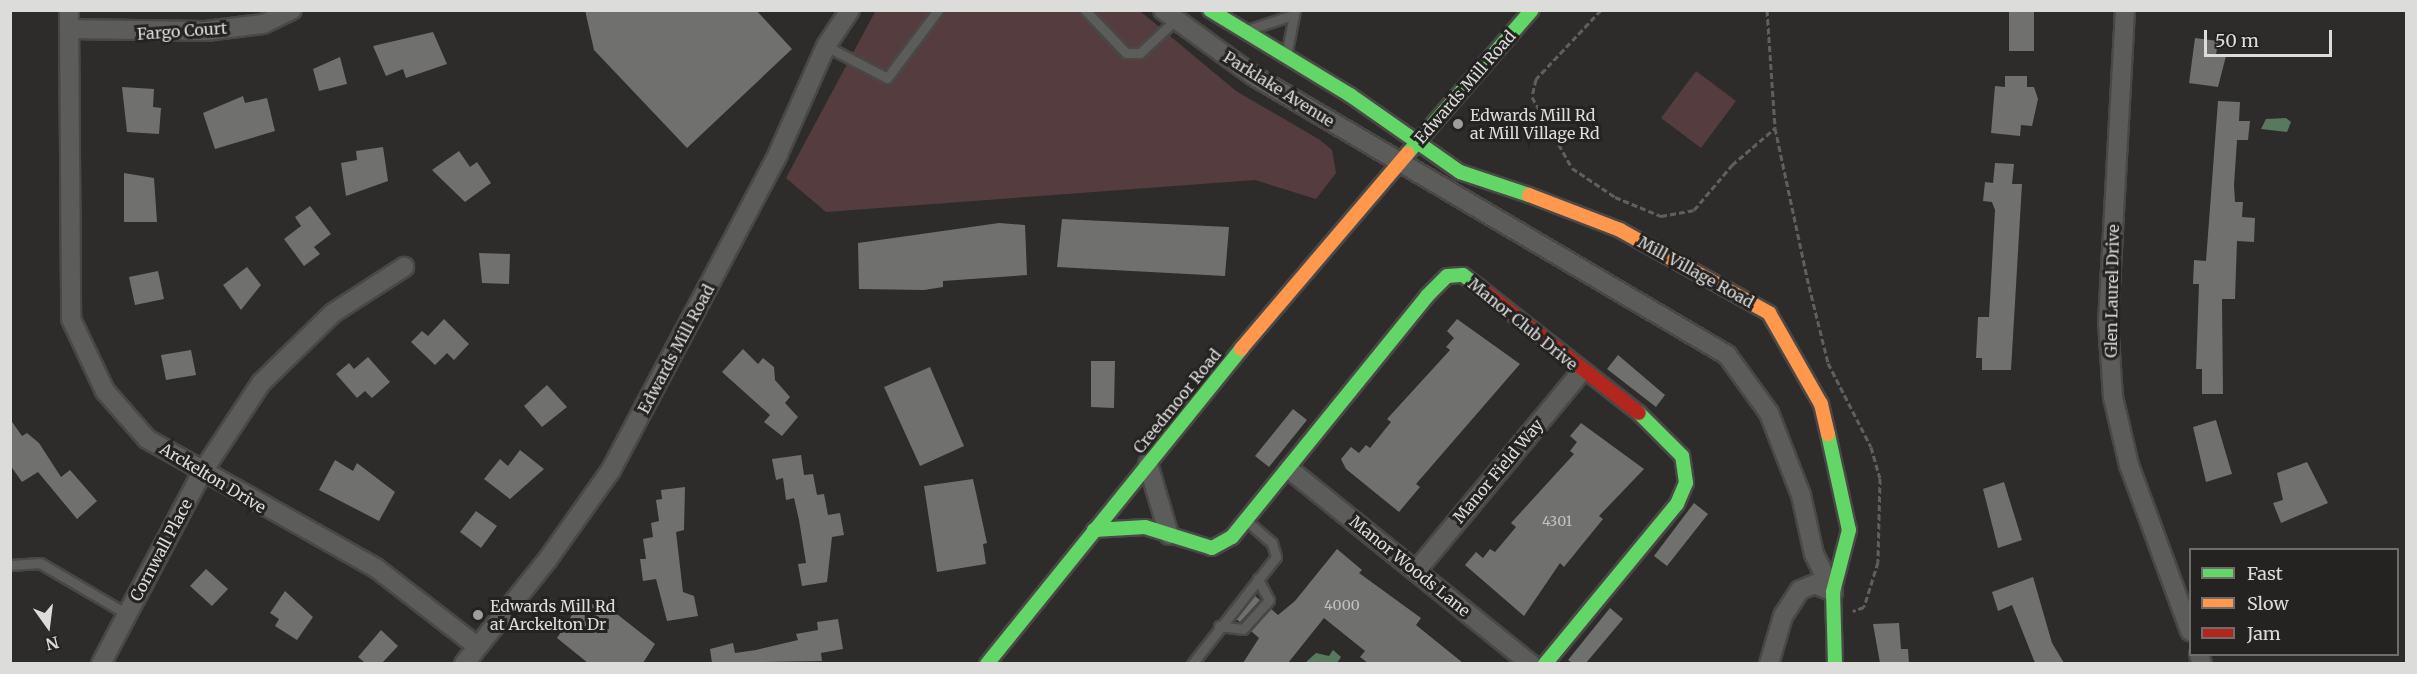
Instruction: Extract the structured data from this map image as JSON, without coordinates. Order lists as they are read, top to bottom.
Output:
{
  "streets": {
    "street": [
      "Fargo Court",
      "Edwards Mill Road",
      "Parklake Avenue",
      "Mill Village Road",
      "Glen Laurel Drive",
      "Manor Club Drive",
      "Creedmoor Road",
      "Manor Field Way",
      "Arckelton Drive",
      "Cornwall Place",
      "Manor Woods Lane"
    ]
  },
  "crossings": [
    ["Fargo Court", "Arckelton Drive"],
    ["Edwards Mill Road", "Parklake Avenue"],
    ["Edwards Mill Road", "Mill Village Road"],
    ["Edwards Mill Road", "Creedmoor Road"],
    ["Edwards Mill Road", "Arckelton Drive"],
    ["Parklake Avenue", "Mill Village Road"],
    ["Parklake Avenue", "Creedmoor Road"],
    ["Mill Village Road", "Creedmoor Road"],
    ["Manor Club Drive", "Creedmoor Road"],
    ["Manor Club Drive", "Manor Field Way"],
    ["Manor Club Drive", "Manor Woods Lane"],
    ["Manor Field Way", "Manor Woods Lane"],
    ["Arckelton Drive", "Cornwall Place"]
  ],
  "places": ["Edwards Mill Rd at Mill Village Rd", "Edwards Mill Rd at Arckelton Dr"],
  "house_numbers": ["4301", "4000"],
  "legend": ["Fast", "Slow", "Jam"],
  "scale_bar": "50 m",
  "north": "bottom"
}
